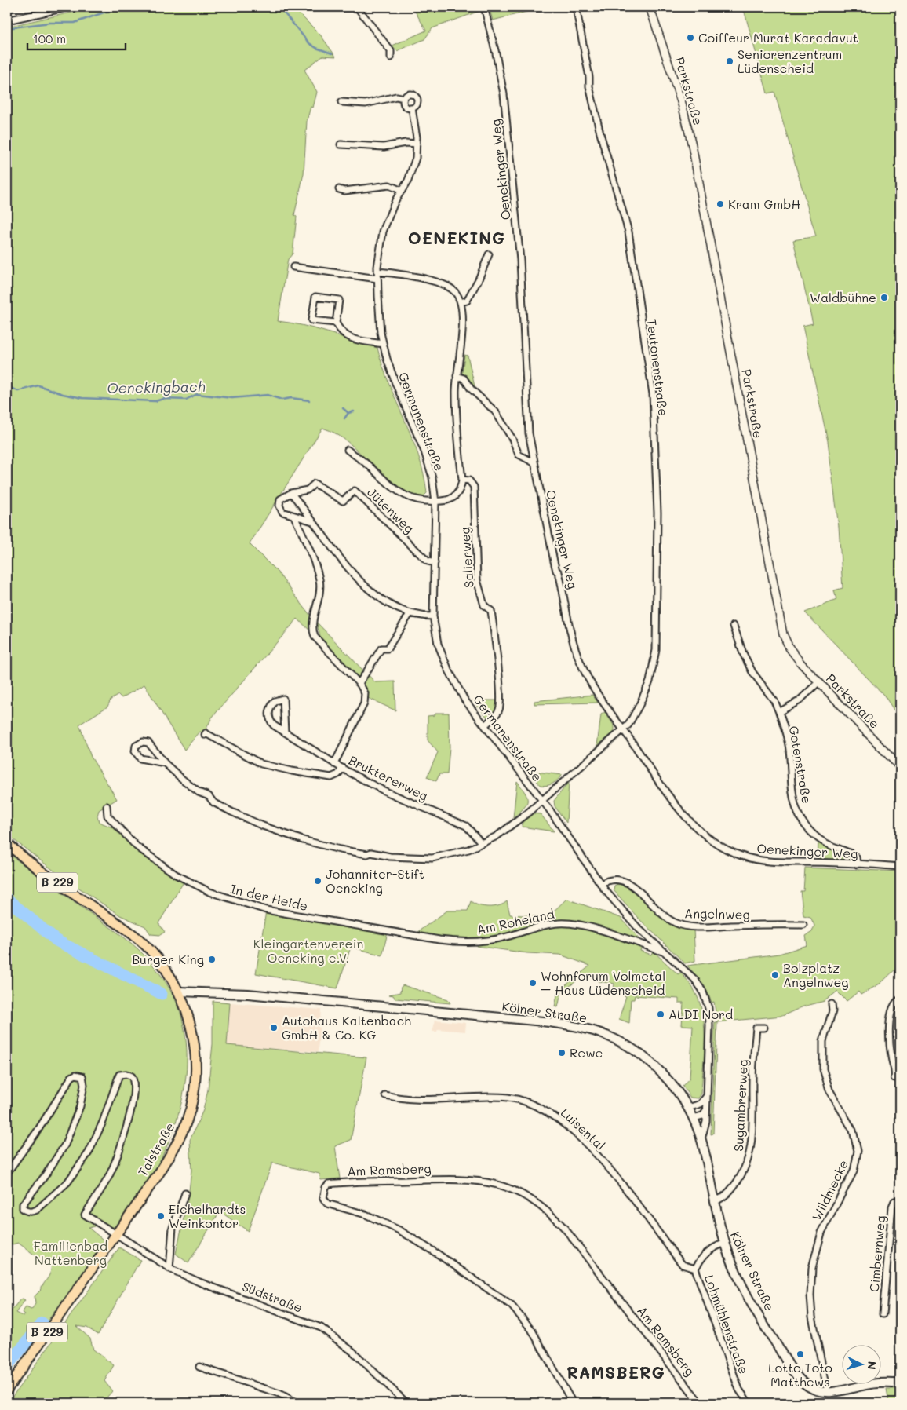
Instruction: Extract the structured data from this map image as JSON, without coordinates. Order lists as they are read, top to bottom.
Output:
{
  "streets": {
    "main road": ["B 229", "Kölner Straße", "Talstraße"],
    "street": [
      "Parkstraße",
      "Oenekinger Weg",
      "Teutonenstraße",
      "Germanenstraße",
      "Jütenweg",
      "Salierweg",
      "Gotenstraße",
      "Bruktererweg",
      "In der Heide",
      "Angelnweg",
      "Am Roheland",
      "Sugambrerweg",
      "Luisental",
      "Am Ramsberg",
      "Wildmecke",
      "Cimbernweg",
      "Südstraße",
      "Lohmühlenstraße"
    ]
  },
  "crossings": [
    ["Parkstraße", "Gotenstraße"],
    ["Oenekinger Weg", "Teutonenstraße"],
    ["Oenekinger Weg", "Gotenstraße"],
    ["Teutonenstraße", "Germanenstraße"],
    ["Teutonenstraße", "Bruktererweg"],
    ["Germanenstraße", "Jütenweg"],
    ["Germanenstraße", "Salierweg"],
    ["Germanenstraße", "Angelnweg"],
    ["Germanenstraße", "Am Roheland"],
    ["Germanenstraße", "Kölner Straße"],
    ["In der Heide", "Am Roheland"],
    ["Kölner Straße", "Sugambrerweg"],
    ["Kölner Straße", "Talstraße"],
    ["Kölner Straße", "Wildmecke"],
    ["Kölner Straße", "Lohmühlenstraße"],
    ["Luisental", "Lohmühlenstraße"],
    ["Talstraße", "Südstraße"]
  ],
  "districts": ["OENEKING", "RAMSBERG"],
  "water": ["Oenekingbach"],
  "parks": ["Kleingartenverein Oeneking e.V.", "Familienbad Nattenberg"],
  "places": [
    "Coiffeur Murat Karadavut",
    "Seniorenzentrum Lüdenscheid",
    "Kram GmbH",
    "Waldbühne",
    "Johanniter-Stift Oeneking",
    "Burger King",
    "Bolzplatz Angelnweg",
    "Wohnforum Volmetal – Haus Lüdenscheid",
    "ALDI Nord",
    "Autohaus Kaltenbach GmbH & Co. KG",
    "Rewe",
    "Eichelhardts Weinkontor",
    "Lotto Toto Matthews"
  ],
  "scale_bar": "100 m",
  "north": "right"
}
